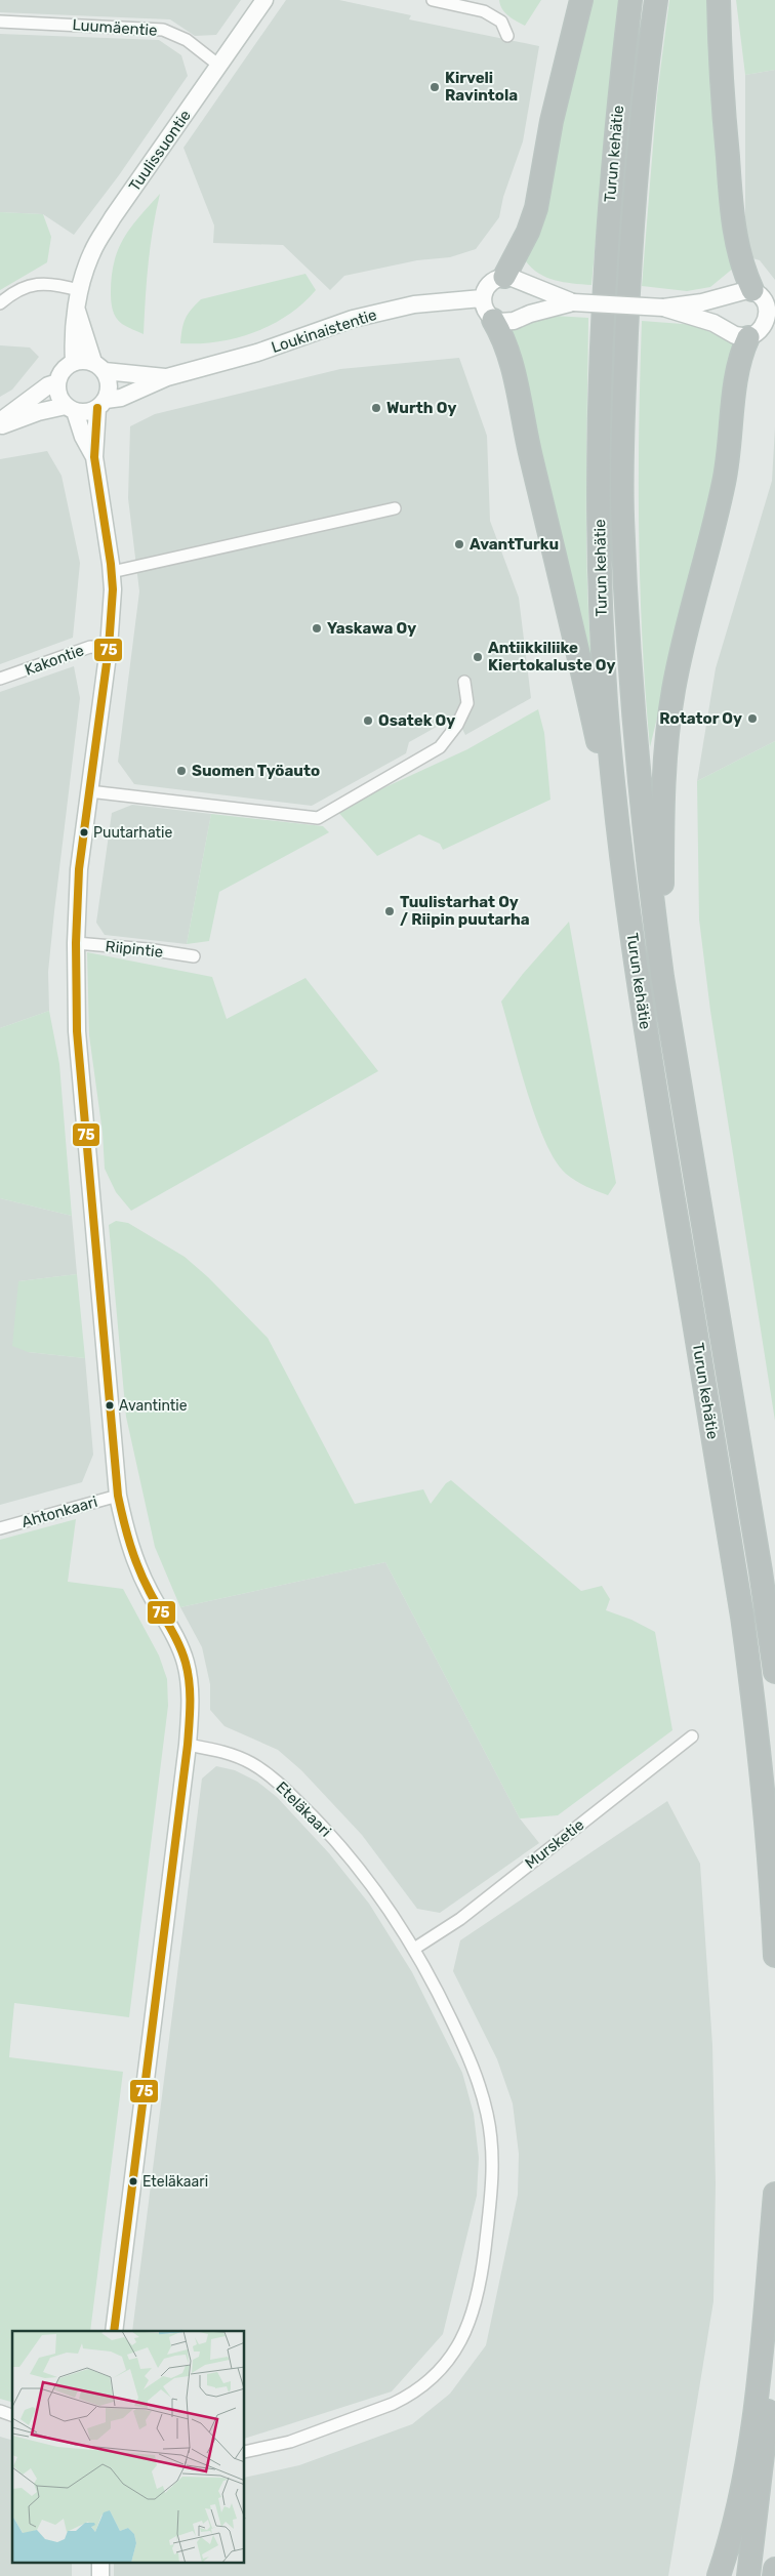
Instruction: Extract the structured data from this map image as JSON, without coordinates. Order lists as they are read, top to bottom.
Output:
{
  "streets": {
    "highway": ["Turun kehätie"],
    "street": [
      "Luumäentie",
      "Tuulissuontie",
      "Loukinaistentie",
      "Kakontie",
      "Riipintie",
      "Ahtonkaari",
      "Eteläkaari",
      "Mursketie"
    ]
  },
  "crossings": [
    ["Luumäentie", "Tuulissuontie"],
    ["Tuulissuontie", "Loukinaistentie"],
    ["Eteläkaari", "Mursketie"]
  ],
  "places": [
    "Kirveli Ravintola",
    "Wurth Oy",
    "AvantTurku",
    "Yaskawa Oy",
    "Antiikkiliike Kiertokaluste Oy",
    "Rotator Oy",
    "Osatek Oy",
    "Suomen Työauto",
    "Puutarhatie",
    "Tuulistarhat Oy / Riipin puutarha",
    "Avantintie",
    "Eteläkaari"
  ],
  "lines": ["transit line 75"]
}
